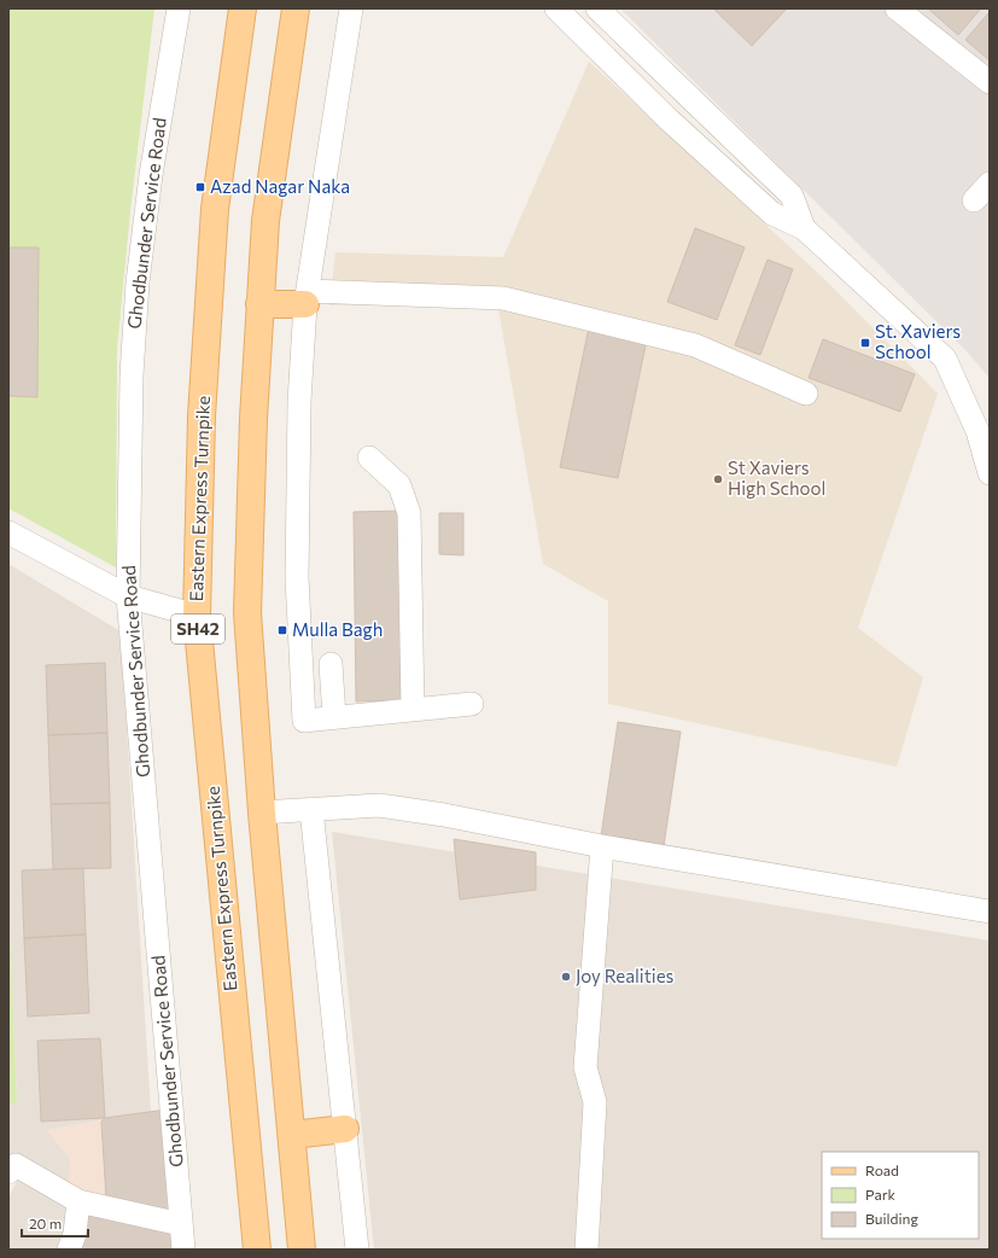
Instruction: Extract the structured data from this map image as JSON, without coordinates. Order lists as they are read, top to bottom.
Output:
{
  "streets": {
    "main road": ["Eastern Express Turnpike", "SH42"],
    "street": ["Ghodbunder Service Road"]
  },
  "places": {
    "transit": ["Azad Nagar Naka", "St. Xaviers School", "Mulla Bagh"],
    "other": ["St Xaviers High School", "Joy Realities"]
  },
  "legend": ["Road", "Park", "Building"],
  "scale_bar": "20 m"
}
